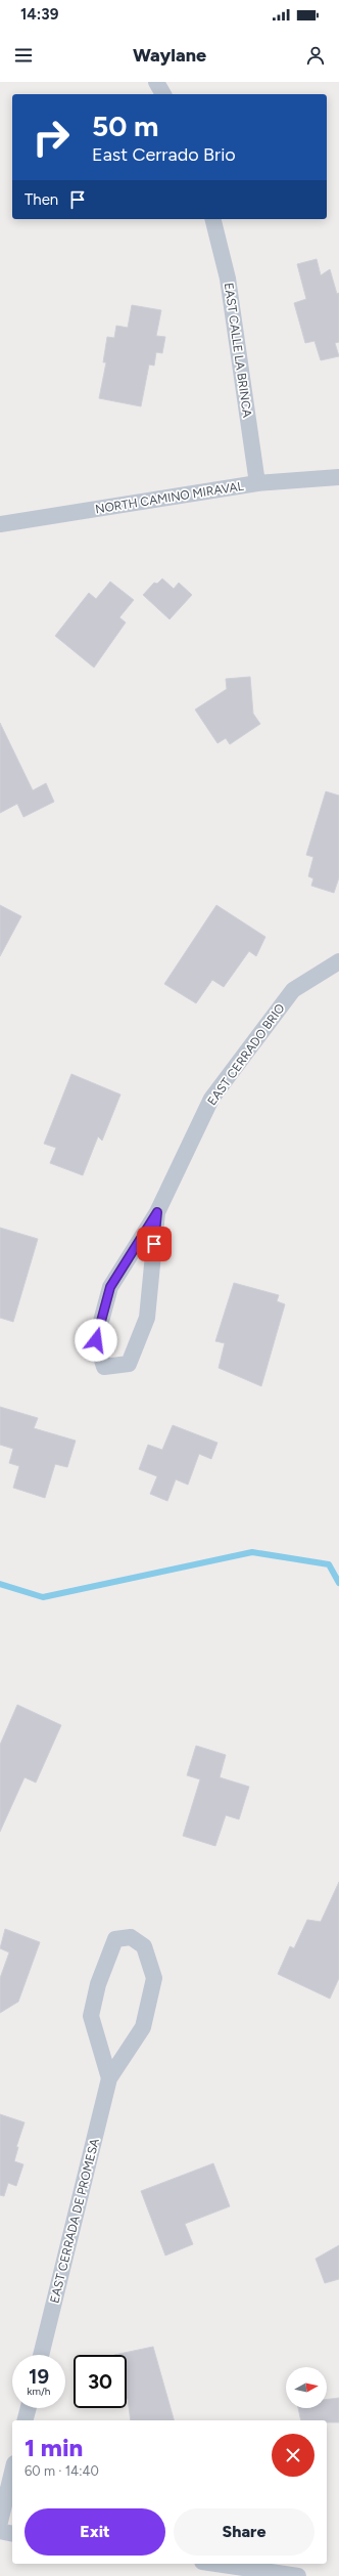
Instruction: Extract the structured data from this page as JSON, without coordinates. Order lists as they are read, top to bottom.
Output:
{
  "streets": {
    "street": [
      "EAST CALLE LA BRINCA",
      "NORTH CAMINO MIRAVAL",
      "EAST CERRADO BRIO",
      "EAST CERRADA DE PROMESA"
    ]
  },
  "crossings": [
    ["EAST CALLE LA BRINCA", "NORTH CAMINO MIRAVAL"]
  ],
  "north": "right",
  "page": {
    "status": "14:39",
    "header": "Waylane",
    "turn": ["50 m", "East Cerrado Brio"],
    "then": "Then",
    "speed": "19 km/h",
    "limit": "30",
    "heading": ["1 min", "60 m · 14:40"],
    "buttons": ["Exit", "Share"]
  }
}
